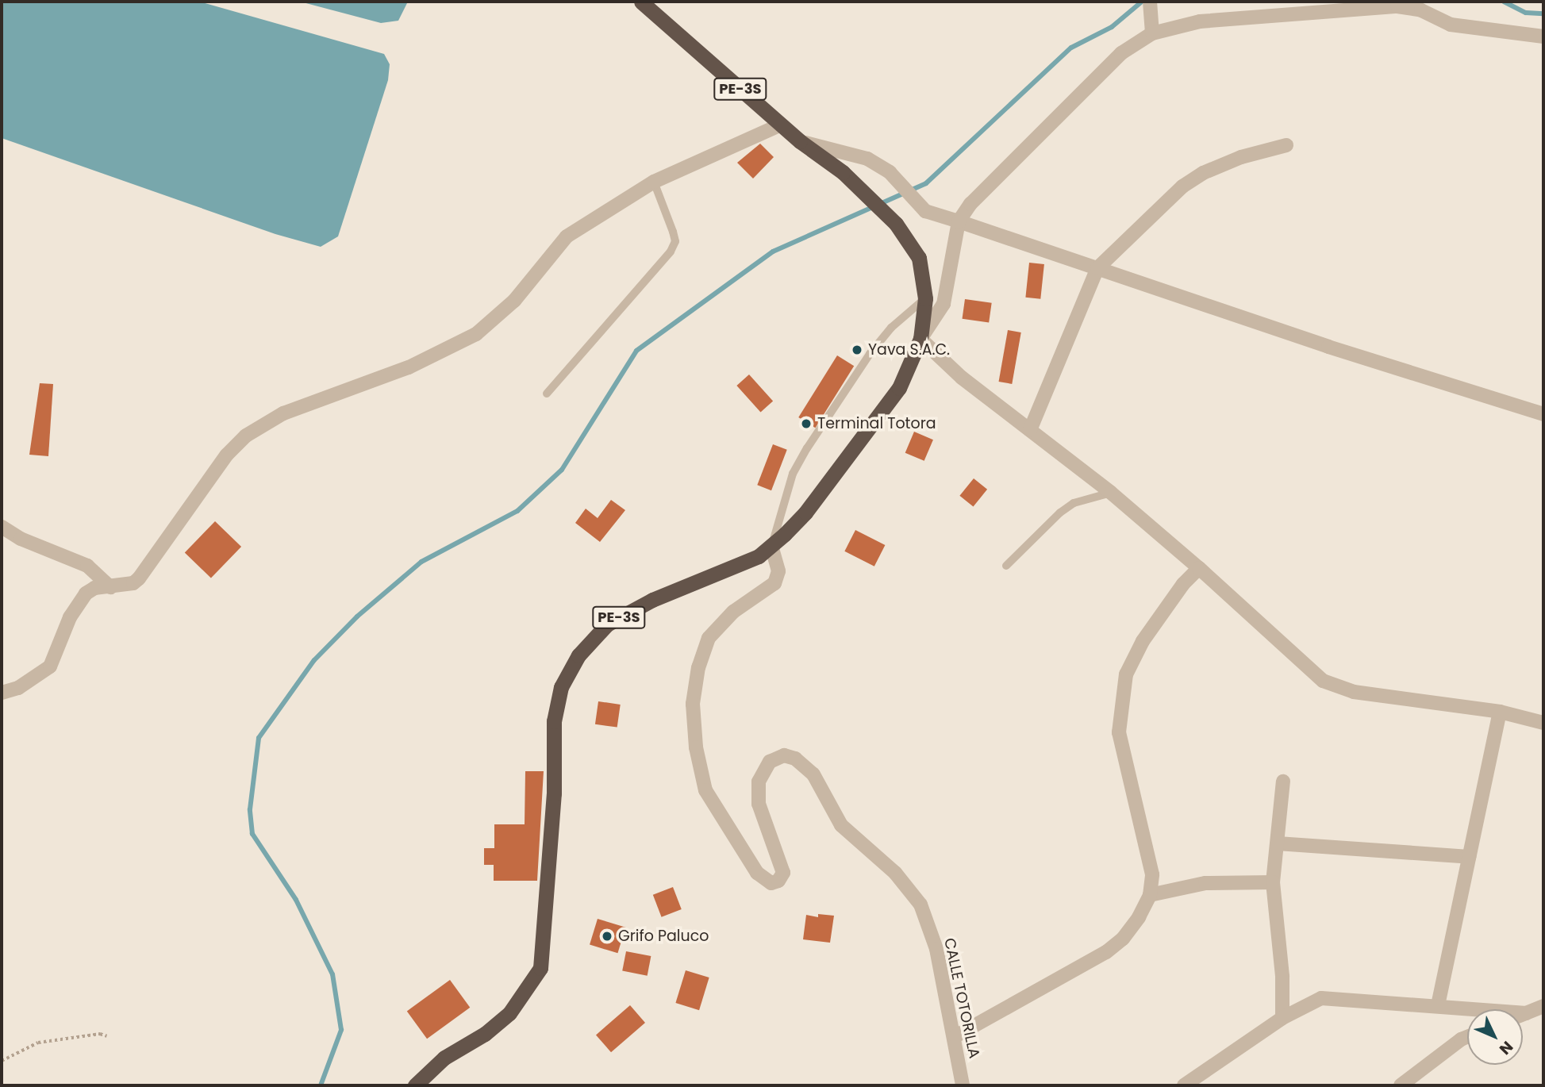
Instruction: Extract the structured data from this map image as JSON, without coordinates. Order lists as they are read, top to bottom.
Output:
{
  "streets": {
    "highway": ["PE-3S"],
    "street": ["CALLE TOTORILLA"]
  },
  "crossings": [
    ["PE-3S", "CALLE TOTORILLA"]
  ],
  "places": ["Yava S.A.C.", "Terminal Totora", "Grifo Paluco"],
  "north": "bottom right"
}
